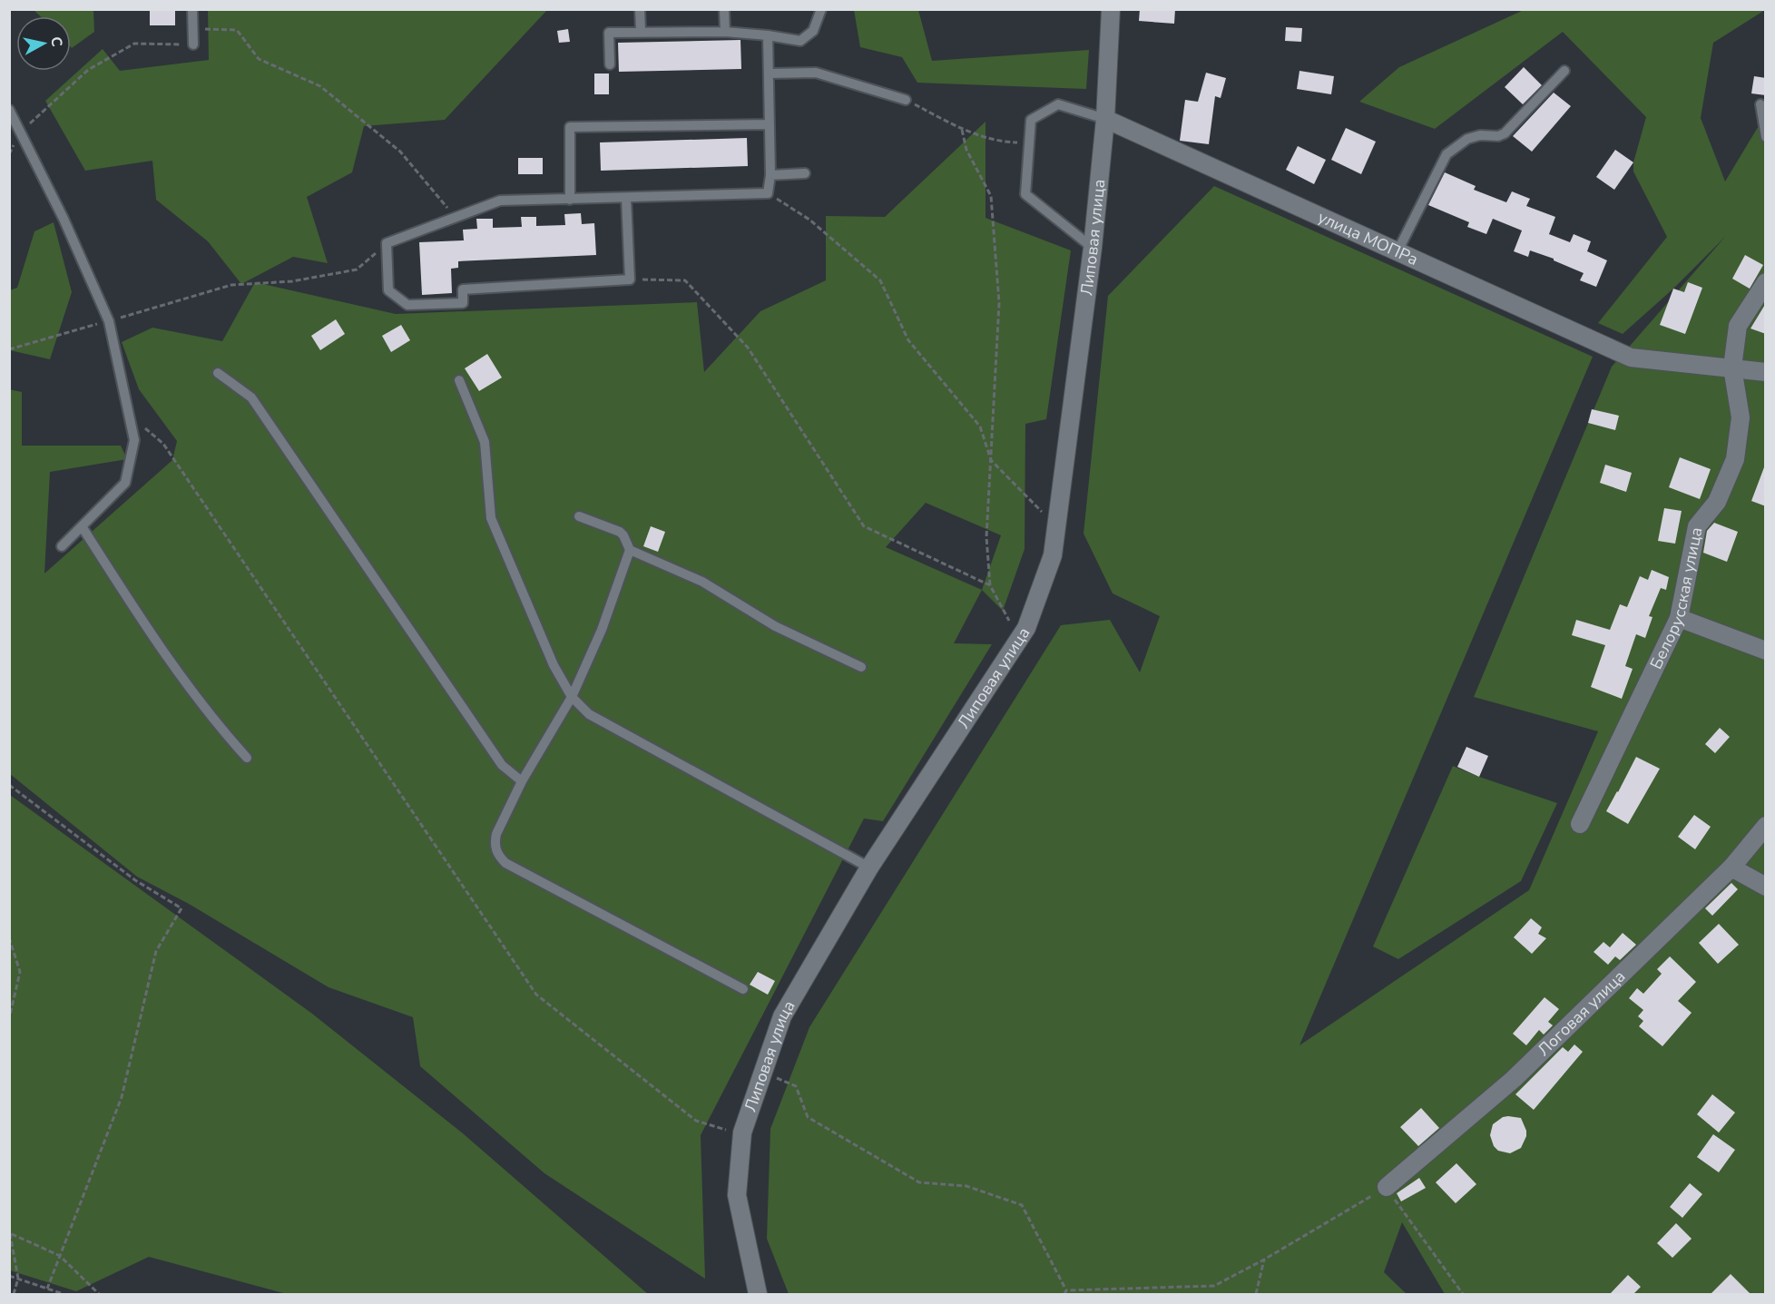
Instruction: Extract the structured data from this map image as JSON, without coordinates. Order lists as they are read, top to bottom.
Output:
{
  "streets": {
    "street": [
      "Липовая улица",
      "улица МОПРа",
      "Белорусская улица",
      "Логовая улица"
    ]
  },
  "crossings": [
    ["Липовая улица", "улица МОПРа"],
    ["улица МОПРа", "Белорусская улица"]
  ],
  "north": "right"
}
